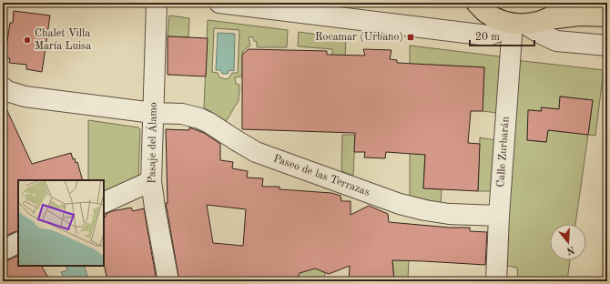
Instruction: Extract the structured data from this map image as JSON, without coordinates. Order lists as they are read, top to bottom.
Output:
{
  "streets": {
    "street": ["Pasaje del Álamo", "Calle Zurbarán", "Paseo de las Terrazas"]
  },
  "crossings": [
    ["Pasaje del Álamo", "Paseo de las Terrazas"],
    ["Calle Zurbarán", "Paseo de las Terrazas"]
  ],
  "places": {
    "transit": ["Rocamar (Urbano)"],
    "other": ["Chalet Villa María Luisa"]
  },
  "scale_bar": "20 m",
  "north": "bottom"
}
